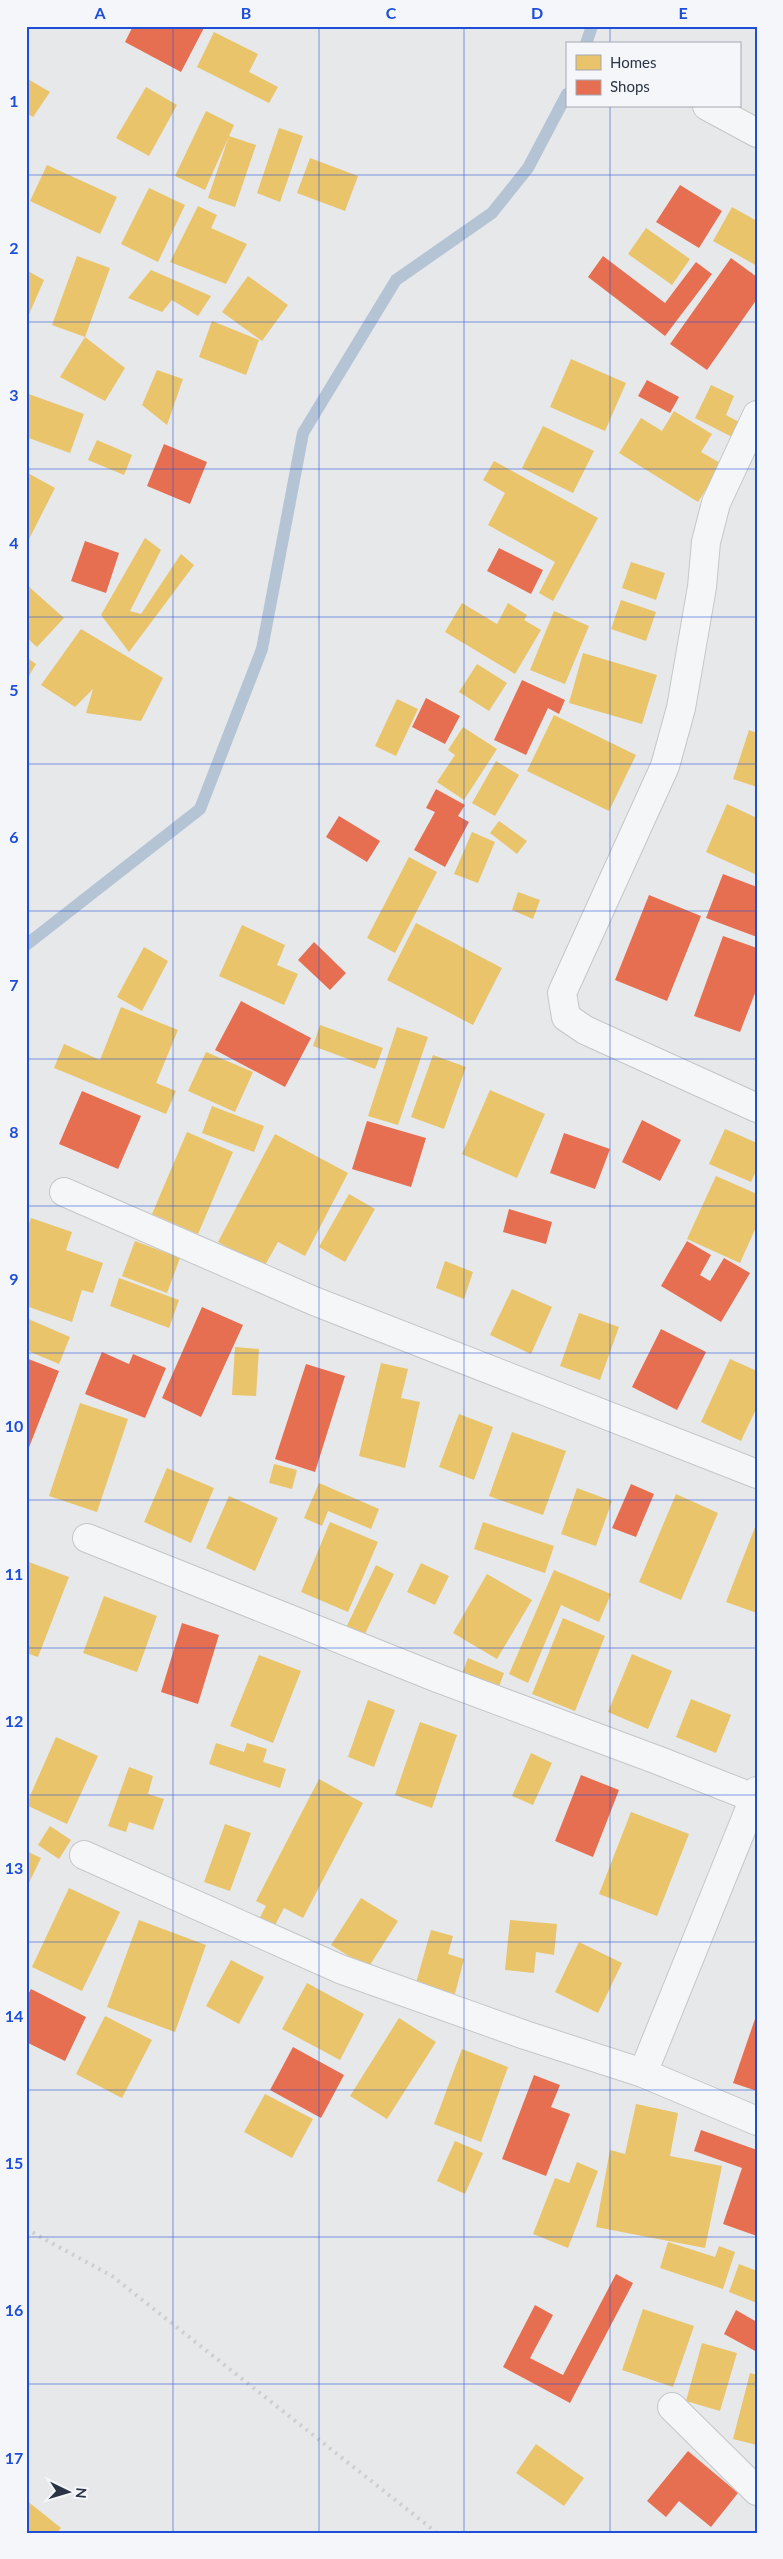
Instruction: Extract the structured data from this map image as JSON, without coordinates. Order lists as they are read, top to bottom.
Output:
{
  "legend": ["Homes", "Shops"],
  "north": "right",
  "grid": {
    "columns": [
      "A",
      "B",
      "C",
      "D",
      "E"
    ],
    "rows": [
      "1",
      "2",
      "3",
      "4",
      "5",
      "6",
      "7",
      "8",
      "9",
      "10",
      "11",
      "12",
      "13",
      "14",
      "15",
      "16",
      "17"
    ]
  }
}
